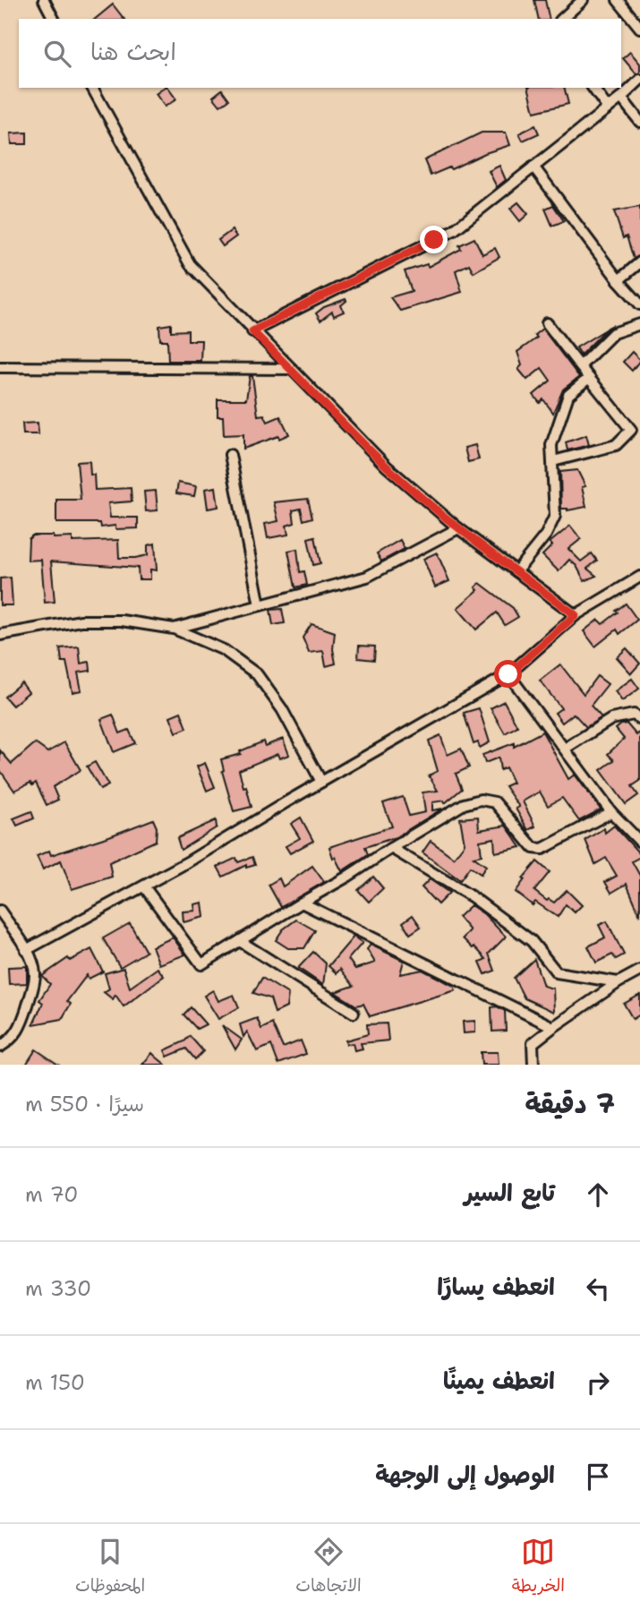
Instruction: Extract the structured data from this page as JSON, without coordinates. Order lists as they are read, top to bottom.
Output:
{
  "page": {
    "search": "ابحث هنا",
    "heading": ["7 دقيقة", "سيرًا · 550 m"],
    "list": [
      ["تابع السير", "70 m"],
      ["انعطف يسارًا", "330 m"],
      ["انعطف يمينًا", "150 m"],
      "الوصول إلى الوجهة"
    ],
    "nav": ["الخريطة", "الاتجاهات", "المحفوظات"]
  }
}
